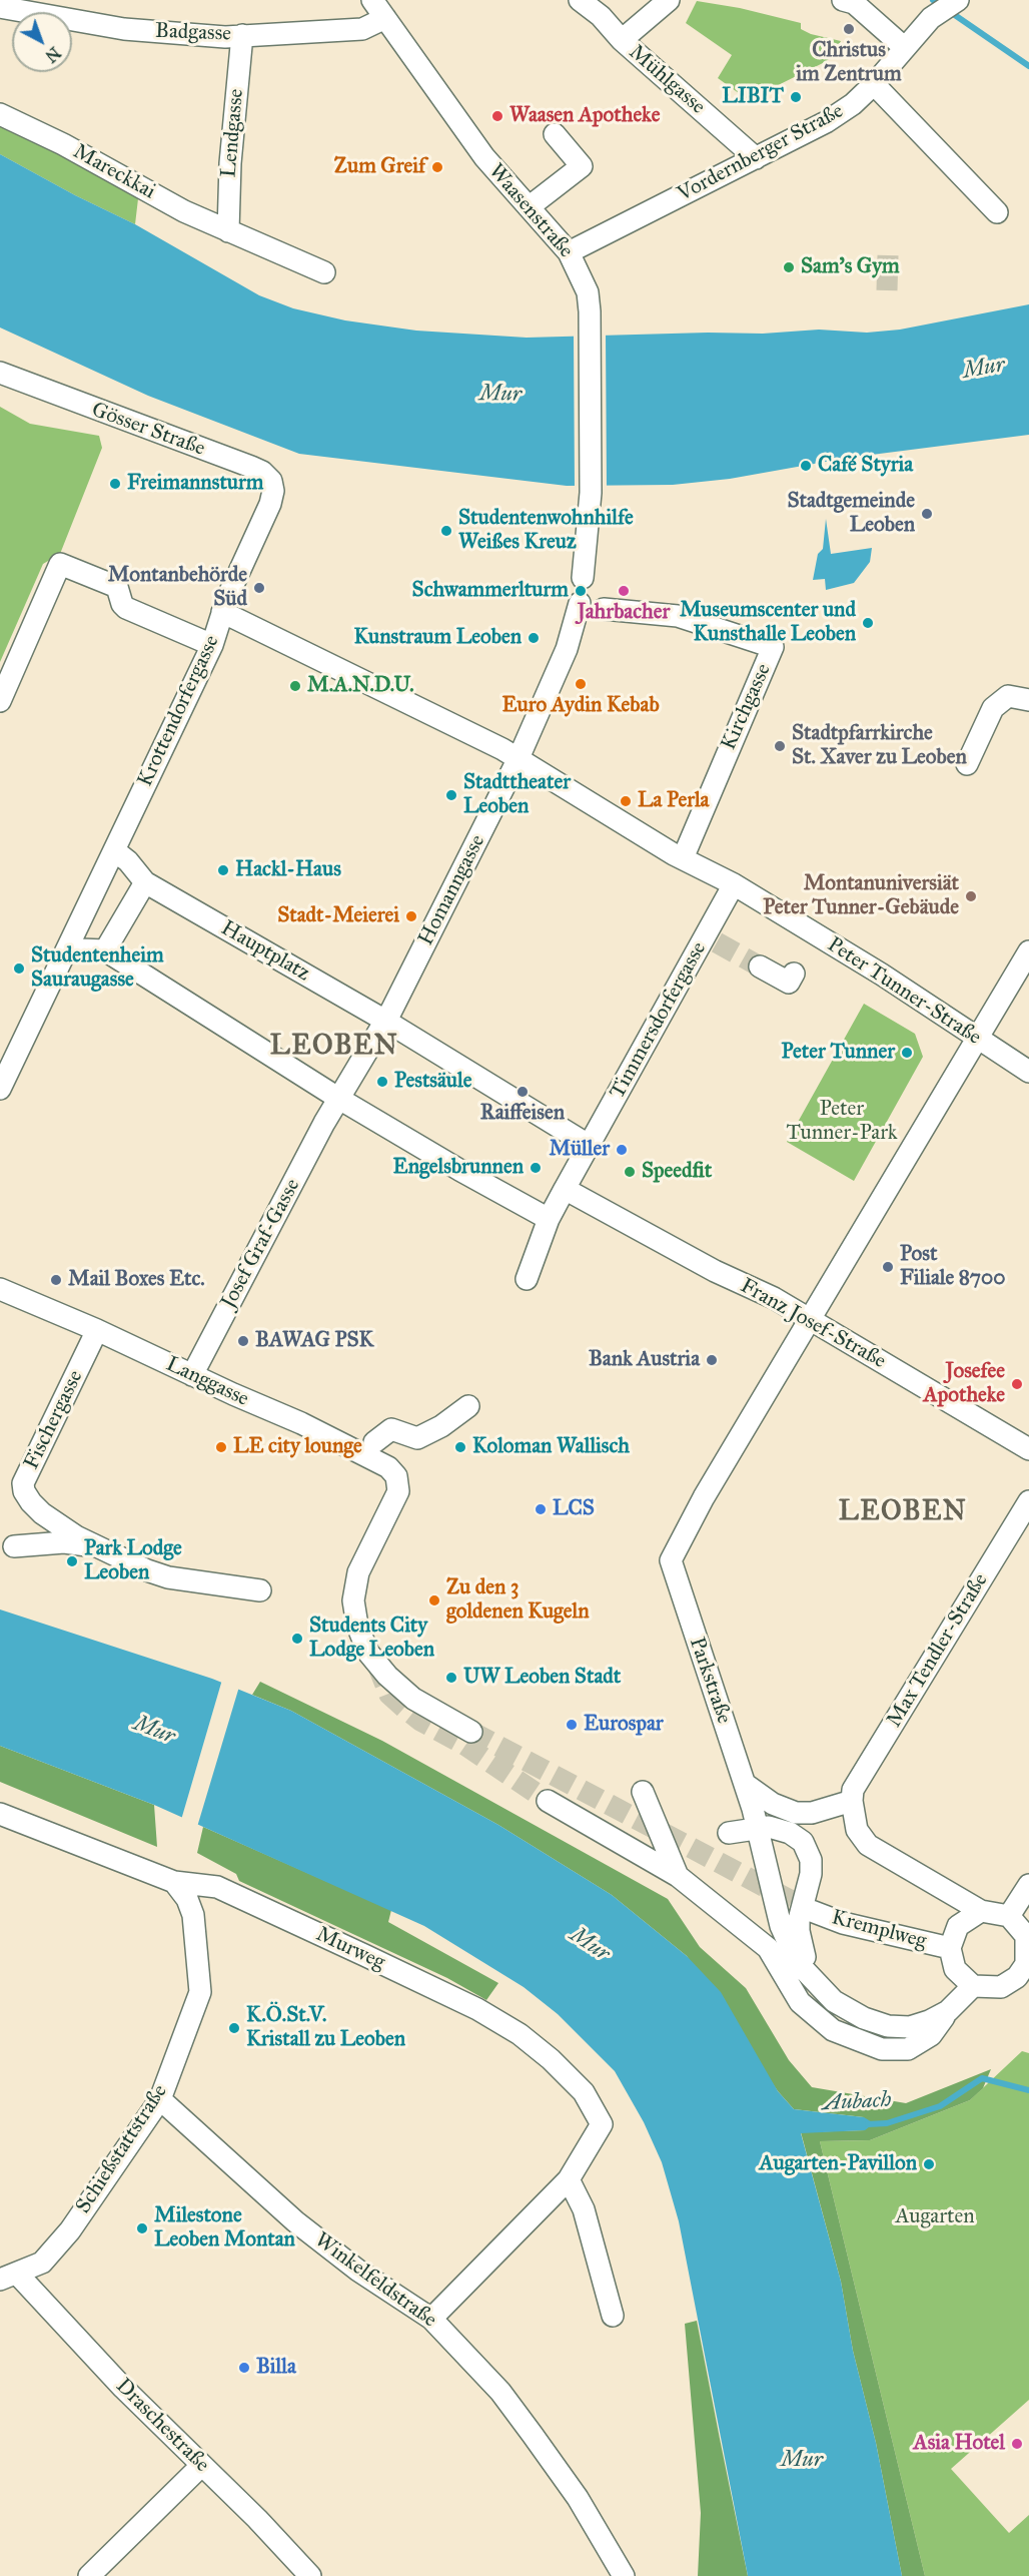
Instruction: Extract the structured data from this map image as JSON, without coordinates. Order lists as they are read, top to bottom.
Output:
{
  "streets": {
    "street": [
      "Badgasse",
      "Mühlgasse",
      "Lendgasse",
      "Vordernberger Straße",
      "Mareckkai",
      "Waasenstraße",
      "Gösser Straße",
      "Kirchgasse",
      "Krottendorfergasse",
      "Homanngasse",
      "Hauptplatz",
      "Peter Tunner-Straße",
      "Timmersdorfergasse",
      "Josef Graf-Gasse",
      "Franz Josef-Straße",
      "Langgasse",
      "Fischergasse",
      "Max Tendler-Straße",
      "Parkstraße",
      "Kremplweg",
      "Murweg",
      "Schießstattstraße",
      "Winkelfeldstraße",
      "Draschestraße"
    ]
  },
  "crossings": [
    ["Badgasse", "Lendgasse"],
    ["Badgasse", "Waasenstraße"],
    ["Mühlgasse", "Vordernberger Straße"],
    ["Lendgasse", "Mareckkai"],
    ["Vordernberger Straße", "Waasenstraße"],
    ["Gösser Straße", "Krottendorfergasse"],
    ["Kirchgasse", "Peter Tunner-Straße"],
    ["Krottendorfergasse", "Hauptplatz"],
    ["Krottendorfergasse", "Peter Tunner-Straße"],
    ["Homanngasse", "Hauptplatz"],
    ["Homanngasse", "Peter Tunner-Straße"],
    ["Hauptplatz", "Timmersdorfergasse"],
    ["Peter Tunner-Straße", "Timmersdorfergasse"],
    ["Peter Tunner-Straße", "Parkstraße"],
    ["Josef Graf-Gasse", "Langgasse"],
    ["Franz Josef-Straße", "Parkstraße"],
    ["Langgasse", "Fischergasse"],
    ["Murweg", "Schießstattstraße"],
    ["Murweg", "Winkelfeldstraße"],
    ["Schießstattstraße", "Winkelfeldstraße"],
    ["Schießstattstraße", "Draschestraße"]
  ],
  "districts": ["LEOBEN", "LEOBEN"],
  "water": ["Mur", "Aubach"],
  "parks": ["Peter Tunner-Park", "Augarten"],
  "places": [
    "Christus im Zentrum",
    "LIBIT",
    "Waasen Apotheke",
    "Zum Greif",
    "Sam's Gym",
    "Café Styria",
    "Freimannsturm",
    "Stadtgemeinde Leoben",
    "Studentenwohnhilfe Weißes Kreuz",
    "Montanbehörde Süd",
    "Schwammerlturm",
    "Jahrbacher",
    "Museumscenter und Kunsthalle Leoben",
    "Kunstraum Leoben",
    "Euro Aydin Kebab",
    "M.A.N.D.U.",
    "Stadtpfarrkirche St. Xaver zu Leoben",
    "Stadttheater Leoben",
    "La Perla",
    "Hackl-Haus",
    "Montanuniversiät Peter Tunner-Gebäude",
    "Stadt-Meierei",
    "Studentenheim Sauraugasse",
    "Peter Tunner",
    "Pestsäule",
    "Raiffeisen",
    "Müller",
    "Engelsbrunnen",
    "Speedfit",
    "Post Filiale 8700",
    "Mail Boxes Etc.",
    "BAWAG PSK",
    "Bank Austria",
    "Josefee Apotheke",
    "LE city lounge",
    "Koloman Wallisch",
    "LCS",
    "Park Lodge Leoben",
    "Zu den 3 goldenen Kugeln",
    "Students City Lodge Leoben",
    "UW Leoben Stadt",
    "Eurospar",
    "K.Ö.St.V. Kristall zu Leoben",
    "Augarten-Pavillon",
    "Milestone Leoben Montan",
    "Billa",
    "Asia Hotel"
  ],
  "north": "bottom right"
}
